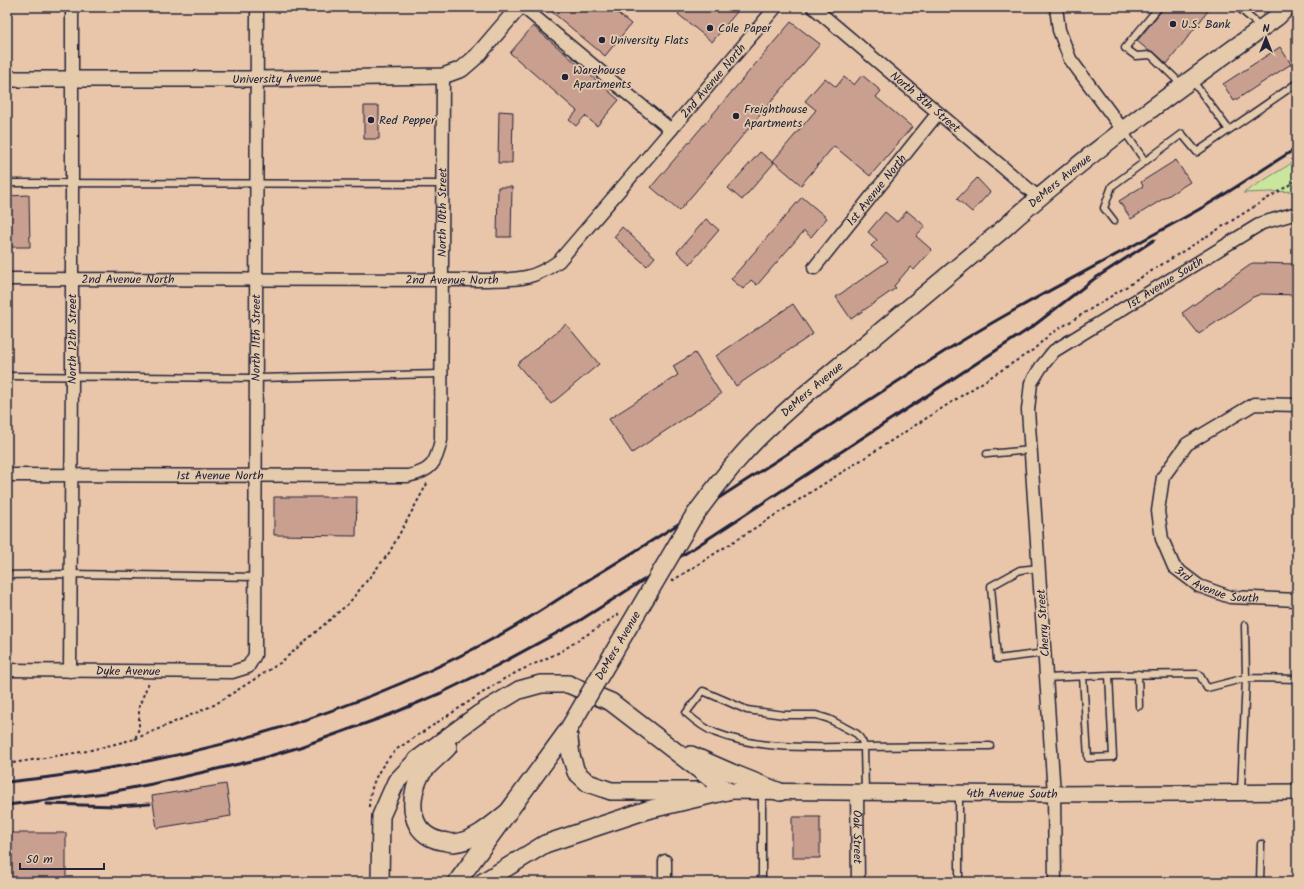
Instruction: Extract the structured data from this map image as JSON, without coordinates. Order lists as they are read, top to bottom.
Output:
{
  "streets": {
    "main road": ["DeMers Avenue"],
    "street": [
      "University Avenue",
      "2nd Avenue North",
      "North 8th Street",
      "1st Avenue North",
      "North 10th Street",
      "1st Avenue South",
      "North 11th Street",
      "North 12th Street",
      "3rd Avenue South",
      "Cherry Street",
      "Dyke Avenue",
      "4th Avenue South",
      "Oak Street"
    ]
  },
  "crossings": [
    ["University Avenue", "North 10th Street"],
    ["University Avenue", "North 11th Street"],
    ["University Avenue", "North 12th Street"],
    ["2nd Avenue North", "North 10th Street"],
    ["2nd Avenue North", "North 11th Street"],
    ["2nd Avenue North", "North 12th Street"],
    ["North 8th Street", "DeMers Avenue"],
    ["North 8th Street", "1st Avenue North"],
    ["1st Avenue North", "North 10th Street"],
    ["1st Avenue North", "North 11th Street"],
    ["1st Avenue North", "North 12th Street"],
    ["1st Avenue South", "Cherry Street"],
    ["North 11th Street", "Dyke Avenue"],
    ["North 12th Street", "Dyke Avenue"],
    ["Cherry Street", "4th Avenue South"],
    ["4th Avenue South", "Oak Street"]
  ],
  "places": [
    "U.S. Bank",
    "Cole Paper",
    "University Flats",
    "Warehouse Apartments",
    "Freighthouse Apartments",
    "Red Pepper"
  ],
  "scale_bar": "50 m",
  "north": "top"
}
